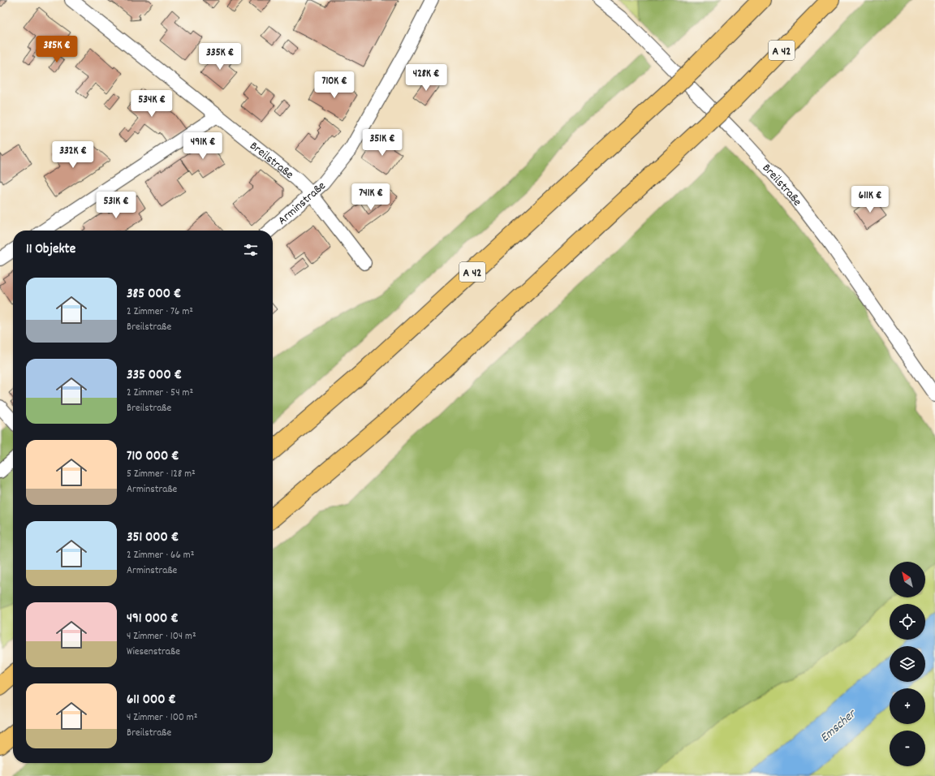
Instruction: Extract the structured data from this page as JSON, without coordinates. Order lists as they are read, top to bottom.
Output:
{
  "streets": {
    "highway": ["A 42"],
    "street": ["Breilstraße", "Arminstraße"]
  },
  "crossings": [
    ["Breilstraße", "Arminstraße"]
  ],
  "water": ["Emscher"],
  "north": "top left",
  "page": {
    "price": [
      "385K €",
      "335K €",
      "428K €",
      "710K €",
      "534K €",
      "351K €",
      "491K €",
      "332K €",
      "741K €",
      "611K €",
      "531K €"
    ],
    "heading": "11 Objekte",
    "list": [
      {
        "name": "385 000 €",
        "note": "2 Zimmer · 76 m² · Breilstraße"
      },
      {
        "name": "335 000 €",
        "note": "2 Zimmer · 54 m² · Breilstraße"
      },
      {
        "name": "710 000 €",
        "note": "5 Zimmer · 128 m² · Arminstraße"
      },
      {
        "name": "351 000 €",
        "note": "2 Zimmer · 66 m² · Arminstraße"
      },
      {
        "name": "491 000 €",
        "note": "4 Zimmer · 104 m² · Wiesenstraße"
      },
      {
        "name": "611 000 €",
        "note": "4 Zimmer · 100 m² · Breilstraße"
      }
    ],
    "map_buttons": ["+", "−"]
  }
}
